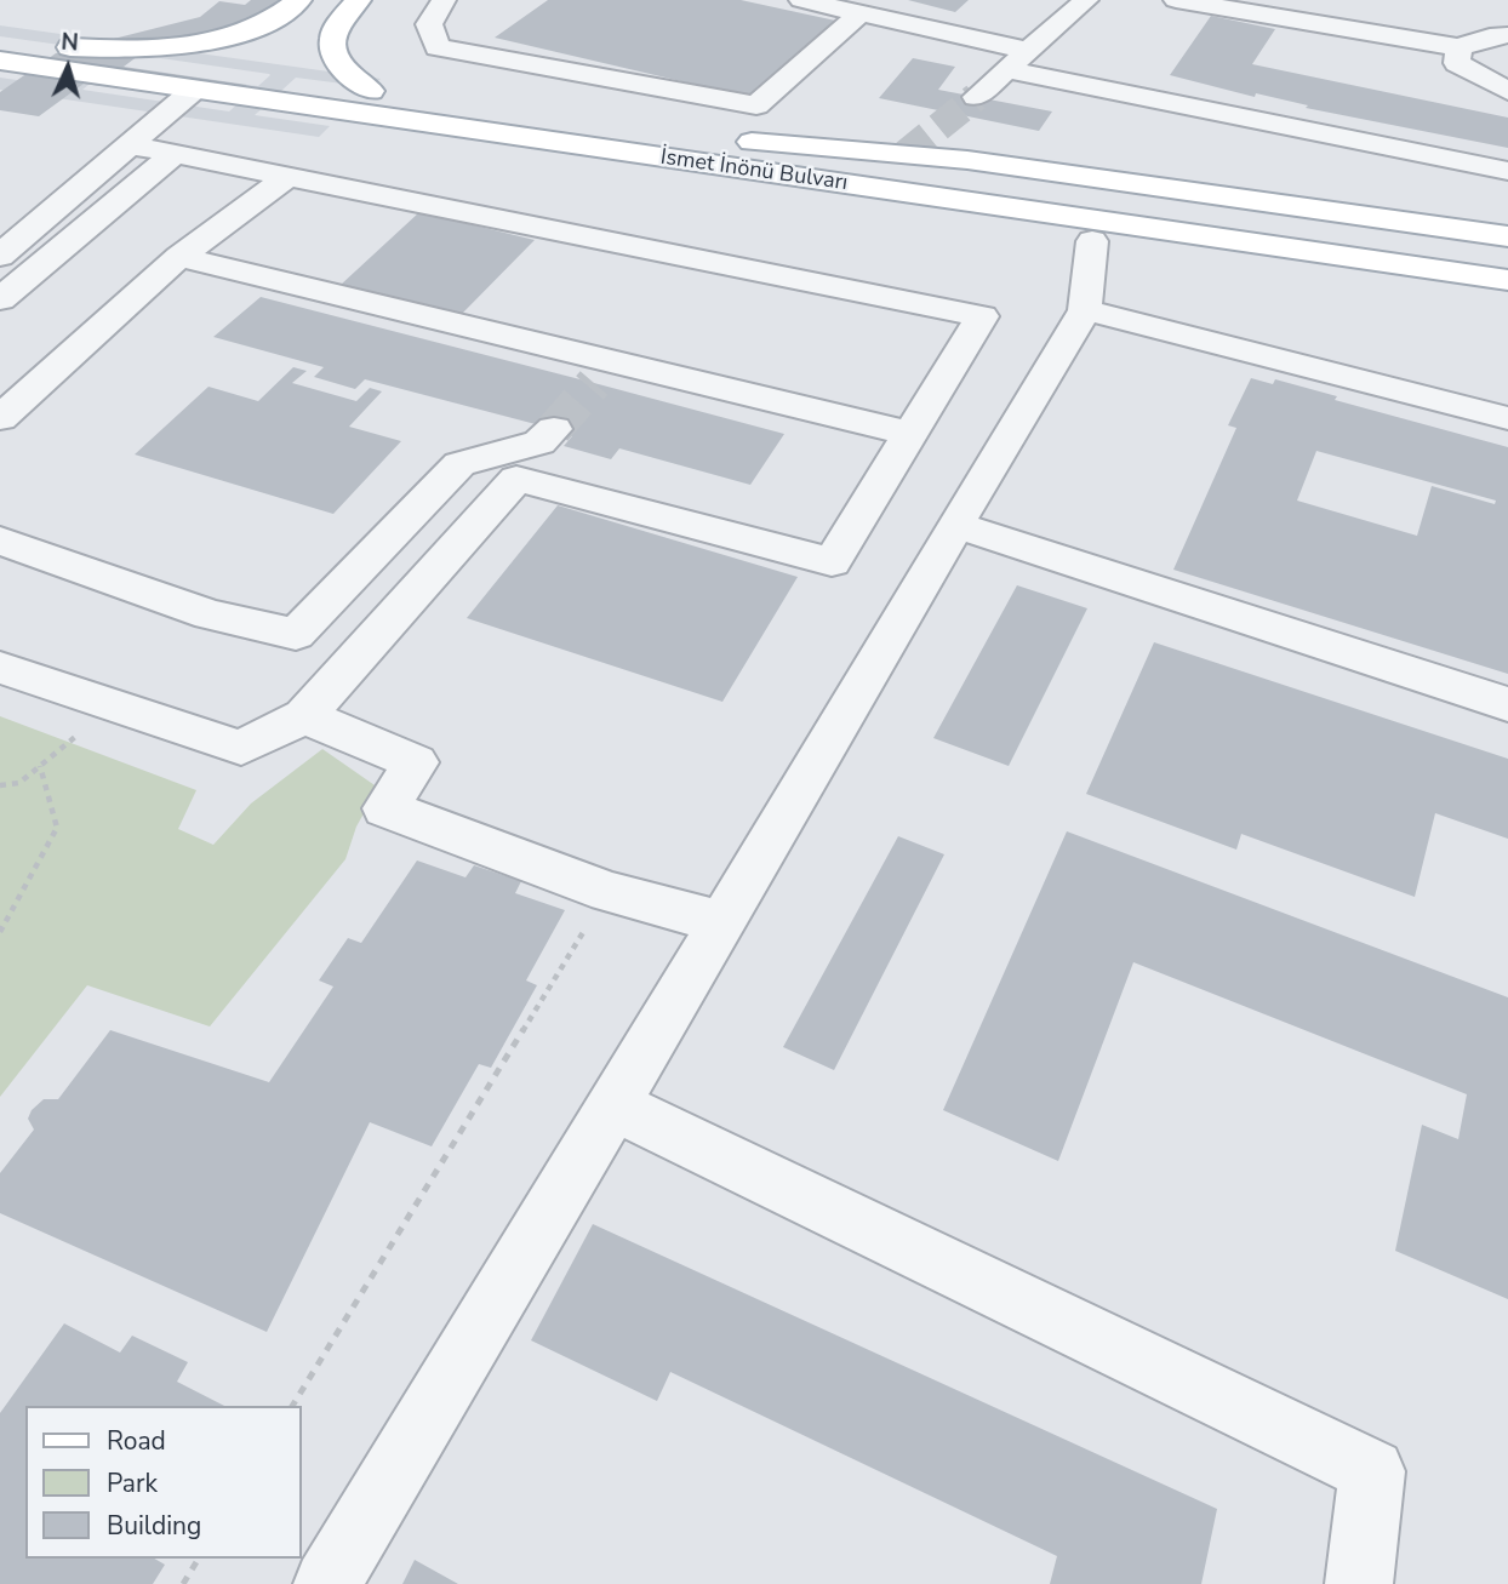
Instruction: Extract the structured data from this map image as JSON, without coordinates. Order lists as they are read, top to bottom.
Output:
{
  "streets": {
    "main road": ["İsmet İnönü Bulvarı"]
  },
  "legend": ["Road", "Park", "Building"],
  "north": "top"
}
